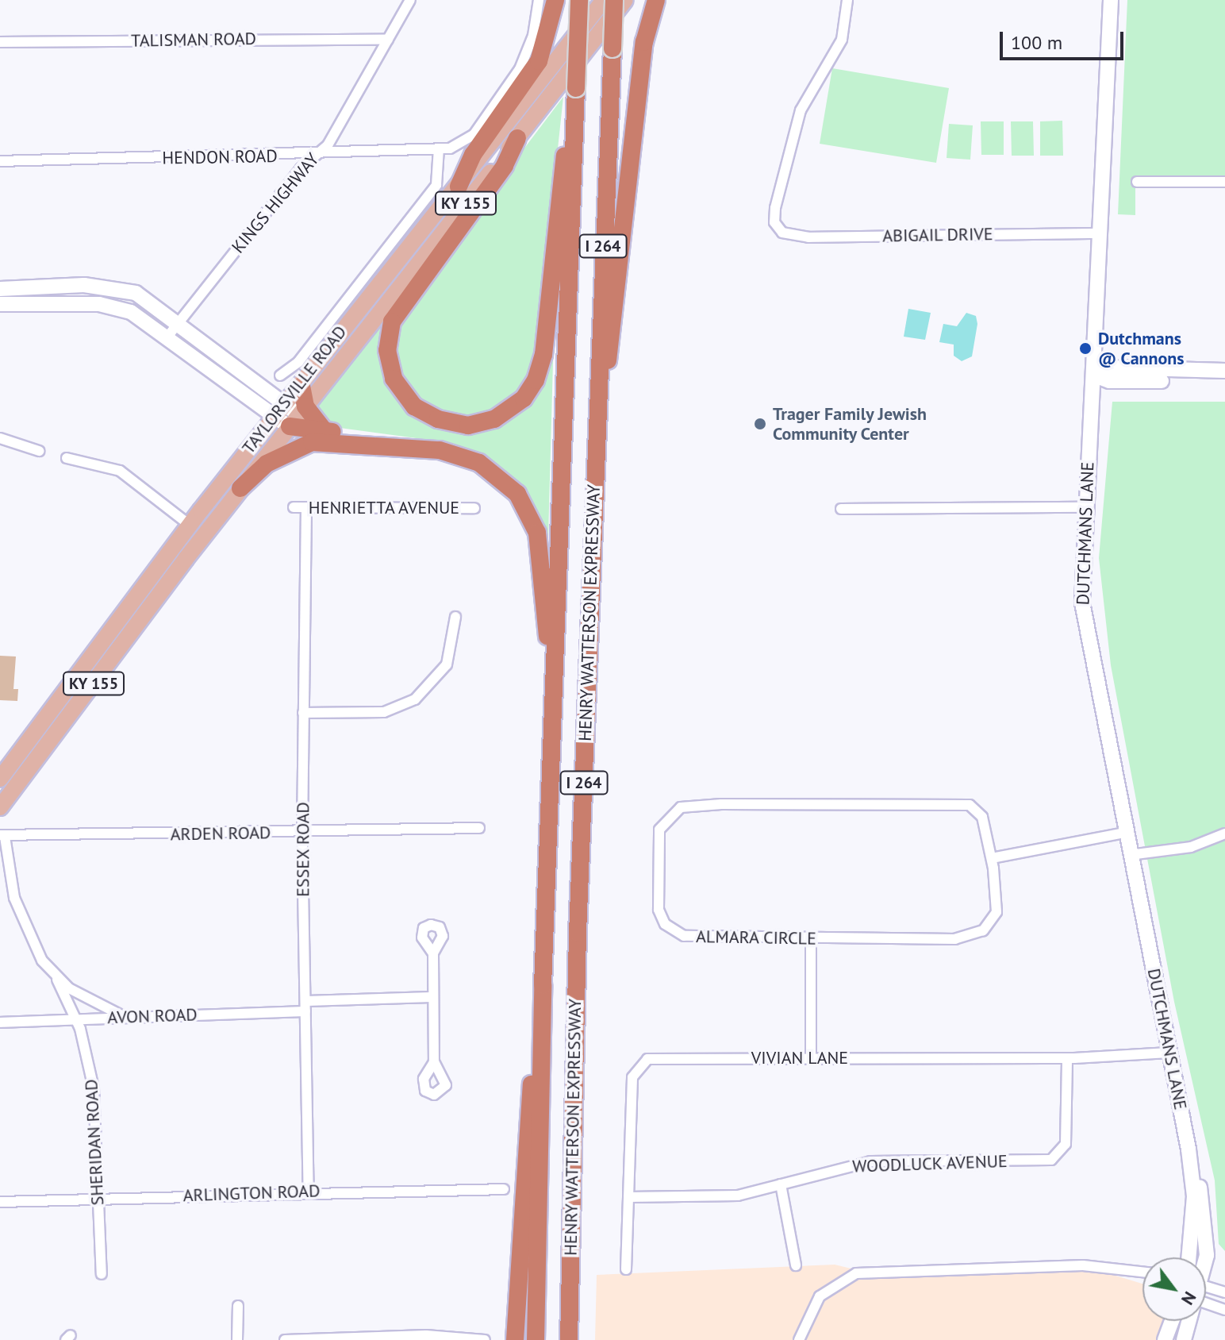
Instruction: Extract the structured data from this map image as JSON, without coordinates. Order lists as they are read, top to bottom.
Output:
{
  "streets": {
    "highway": ["I 264", "HENRY WATTERSON EXPRESSWAY"],
    "main road": ["KY 155", "TAYLORSVILLE ROAD", "DUTCHMANS LANE"],
    "street": [
      "TALISMAN ROAD",
      "HENDON ROAD",
      "KINGS HIGHWAY",
      "ABIGAIL DRIVE",
      "HENRIETTA AVENUE",
      "ARDEN ROAD",
      "ESSEX ROAD",
      "ALMARA CIRCLE",
      "AVON ROAD",
      "VIVIAN LANE",
      "SHERIDAN ROAD",
      "WOODLUCK AVENUE",
      "ARLINGTON ROAD"
    ]
  },
  "crossings": [
    ["TALISMAN ROAD", "KINGS HIGHWAY"],
    ["HENDON ROAD", "KINGS HIGHWAY"],
    ["HENDON ROAD", "TAYLORSVILLE ROAD"],
    ["ABIGAIL DRIVE", "DUTCHMANS LANE"],
    ["HENRIETTA AVENUE", "ESSEX ROAD"],
    ["DUTCHMANS LANE", "VIVIAN LANE"],
    ["ARDEN ROAD", "ESSEX ROAD"],
    ["ARDEN ROAD", "SHERIDAN ROAD"],
    ["ESSEX ROAD", "AVON ROAD"],
    ["ESSEX ROAD", "ARLINGTON ROAD"],
    ["AVON ROAD", "SHERIDAN ROAD"],
    ["VIVIAN LANE", "WOODLUCK AVENUE"],
    ["SHERIDAN ROAD", "ARLINGTON ROAD"]
  ],
  "places": ["Dutchmans @ Cannons", "Trager Family Jewish Community Center"],
  "scale_bar": "100 m",
  "north": "bottom right"
}
